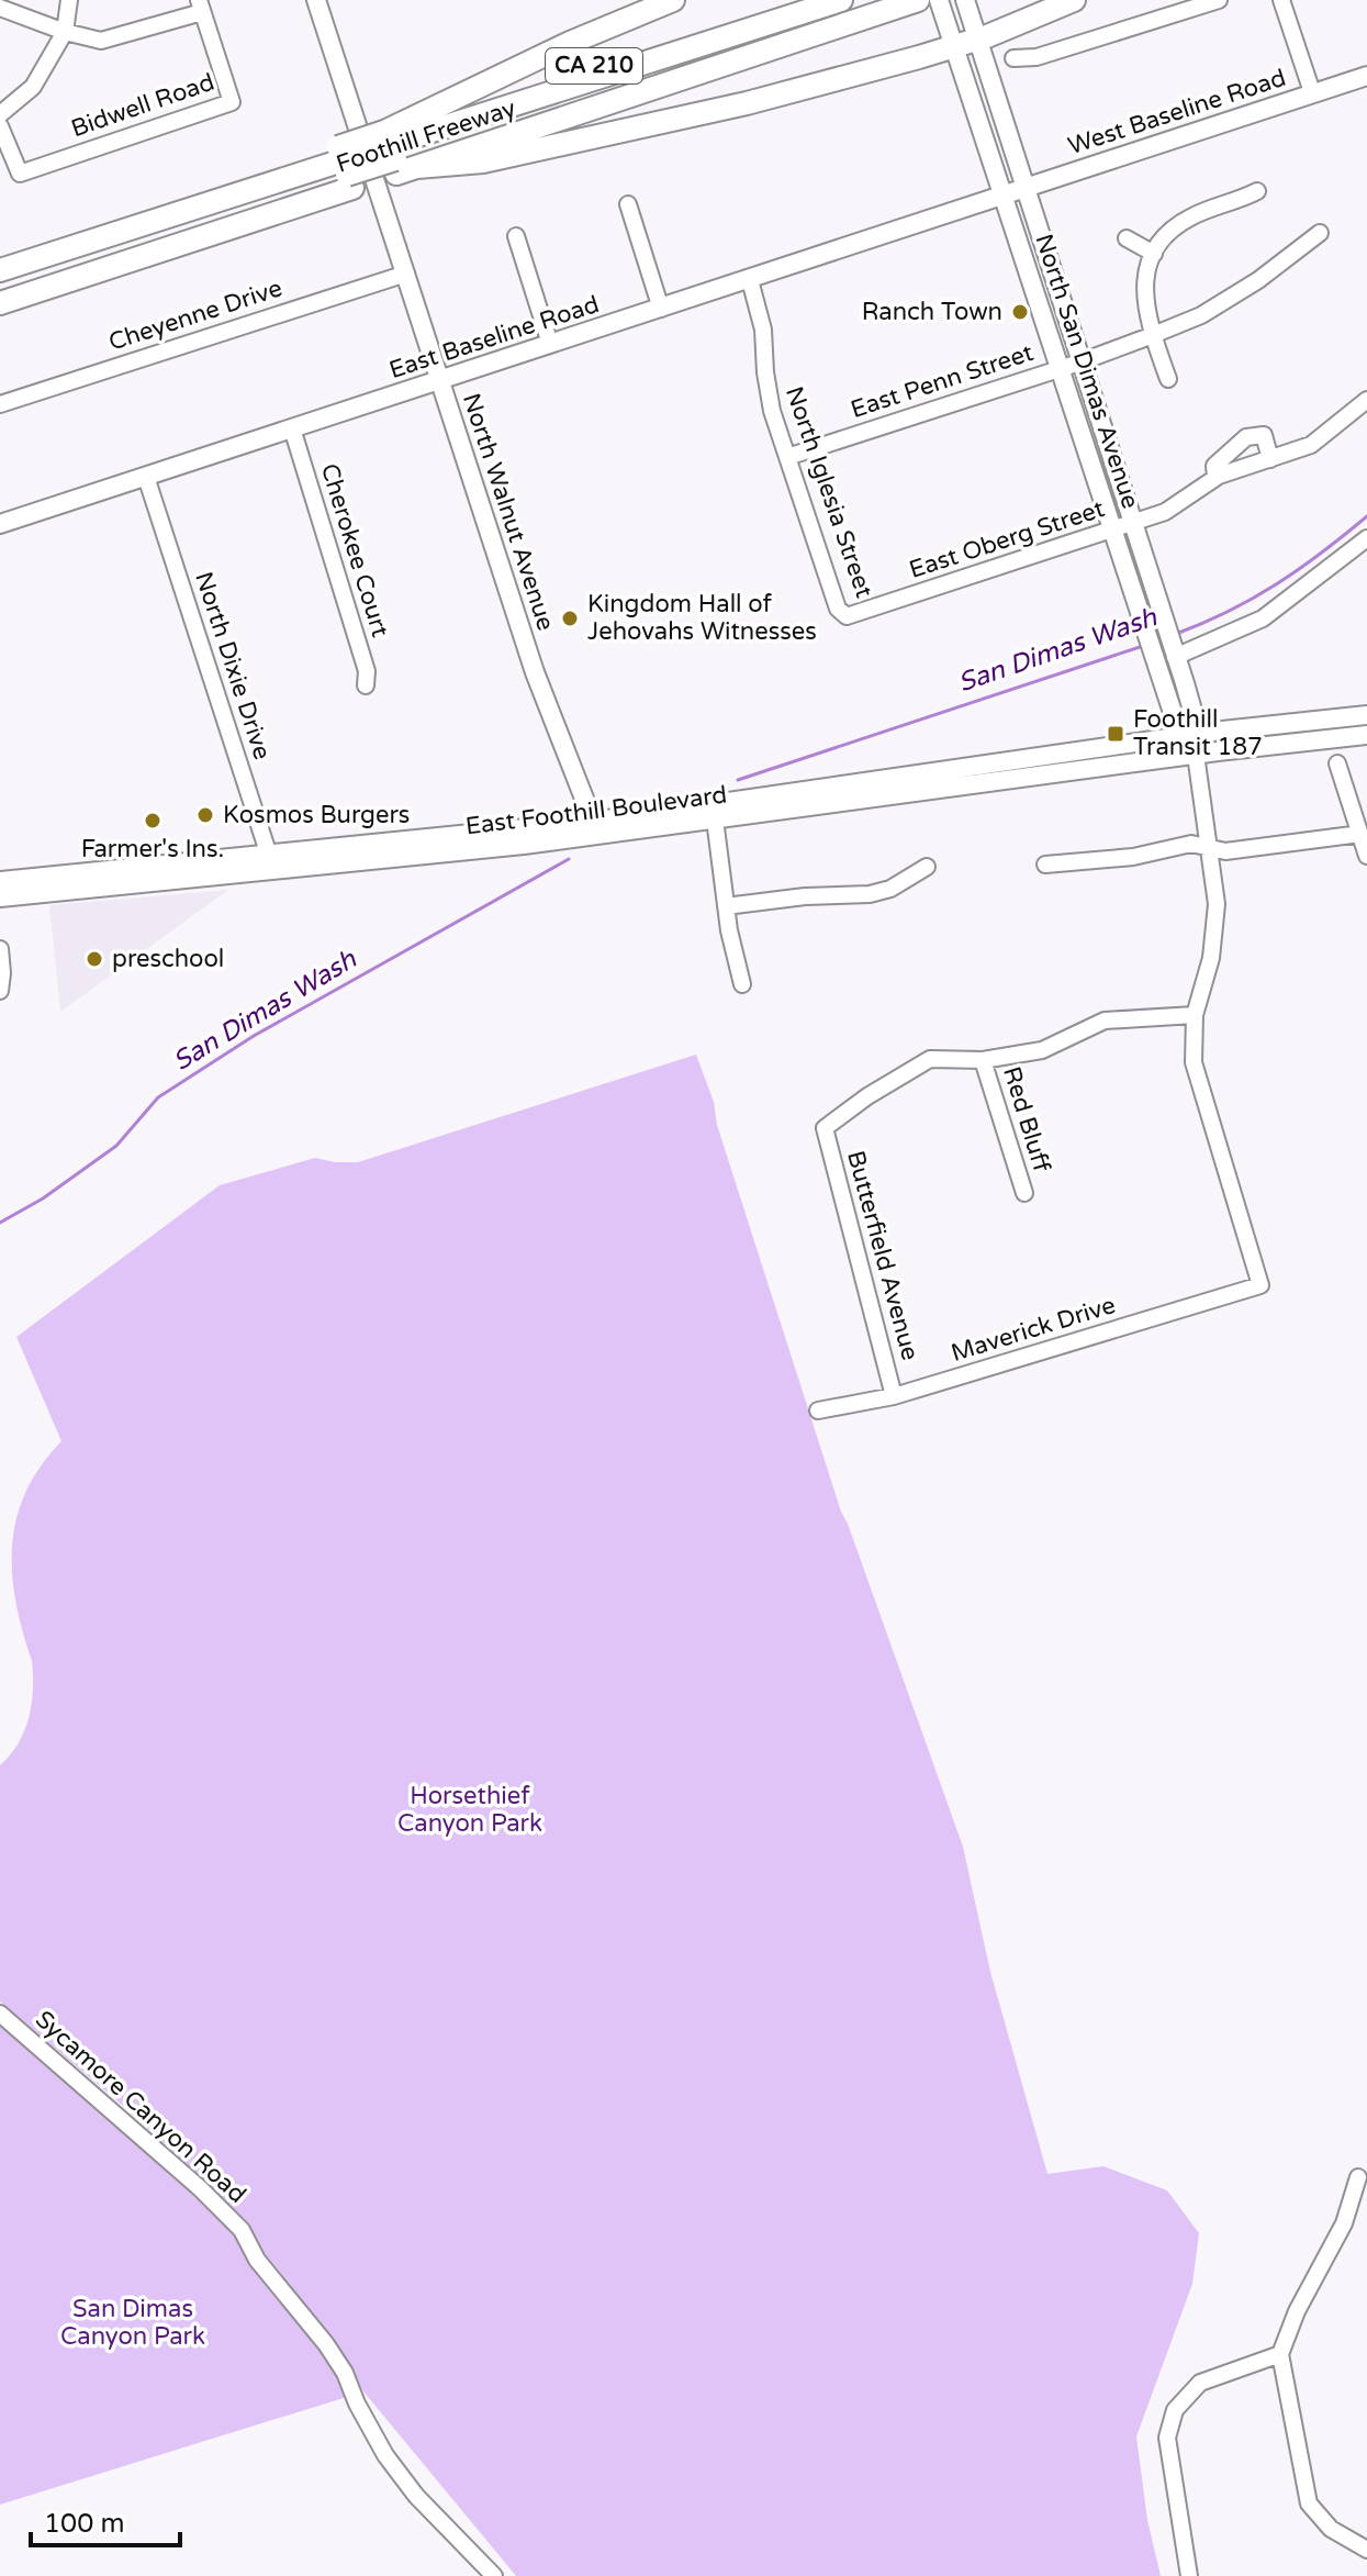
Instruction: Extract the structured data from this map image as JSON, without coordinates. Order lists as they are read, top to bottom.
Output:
{
  "streets": {
    "highway": ["CA 210", "Foothill Freeway"],
    "main road": [
      "West Baseline Road",
      "East Baseline Road",
      "North San Dimas Avenue",
      "North Walnut Avenue",
      "East Foothill Boulevard"
    ],
    "street": [
      "Bidwell Road",
      "Cheyenne Drive",
      "East Penn Street",
      "North Iglesia Street",
      "East Oberg Street",
      "Cherokee Court",
      "North Dixie Drive",
      "Red Bluff",
      "Butterfield Avenue",
      "Maverick Drive",
      "Sycamore Canyon Road"
    ]
  },
  "crossings": [
    ["West Baseline Road", "East Baseline Road"],
    ["West Baseline Road", "North San Dimas Avenue"],
    ["Cheyenne Drive", "North Walnut Avenue"],
    ["East Baseline Road", "North San Dimas Avenue"],
    ["East Baseline Road", "North Iglesia Street"],
    ["East Baseline Road", "North Walnut Avenue"],
    ["East Baseline Road", "Cherokee Court"],
    ["East Baseline Road", "North Dixie Drive"],
    ["North San Dimas Avenue", "East Penn Street"],
    ["North San Dimas Avenue", "East Oberg Street"],
    ["North San Dimas Avenue", "East Foothill Boulevard"],
    ["East Penn Street", "North Iglesia Street"],
    ["North Iglesia Street", "East Oberg Street"],
    ["North Walnut Avenue", "East Foothill Boulevard"],
    ["North Dixie Drive", "East Foothill Boulevard"],
    ["Red Bluff", "Butterfield Avenue"],
    ["Butterfield Avenue", "Maverick Drive"]
  ],
  "water": ["San Dimas Wash"],
  "parks": ["Horsethief Canyon Park", "San Dimas Canyon Park"],
  "places": {
    "other": [
      "Ranch Town",
      "Kingdom Hall of Jehovahs Witnesses",
      "Kosmos Burgers",
      "Farmer's Ins.",
      "preschool"
    ],
    "transit": ["Foothill Transit 187"]
  },
  "scale_bar": "100 m"
}
